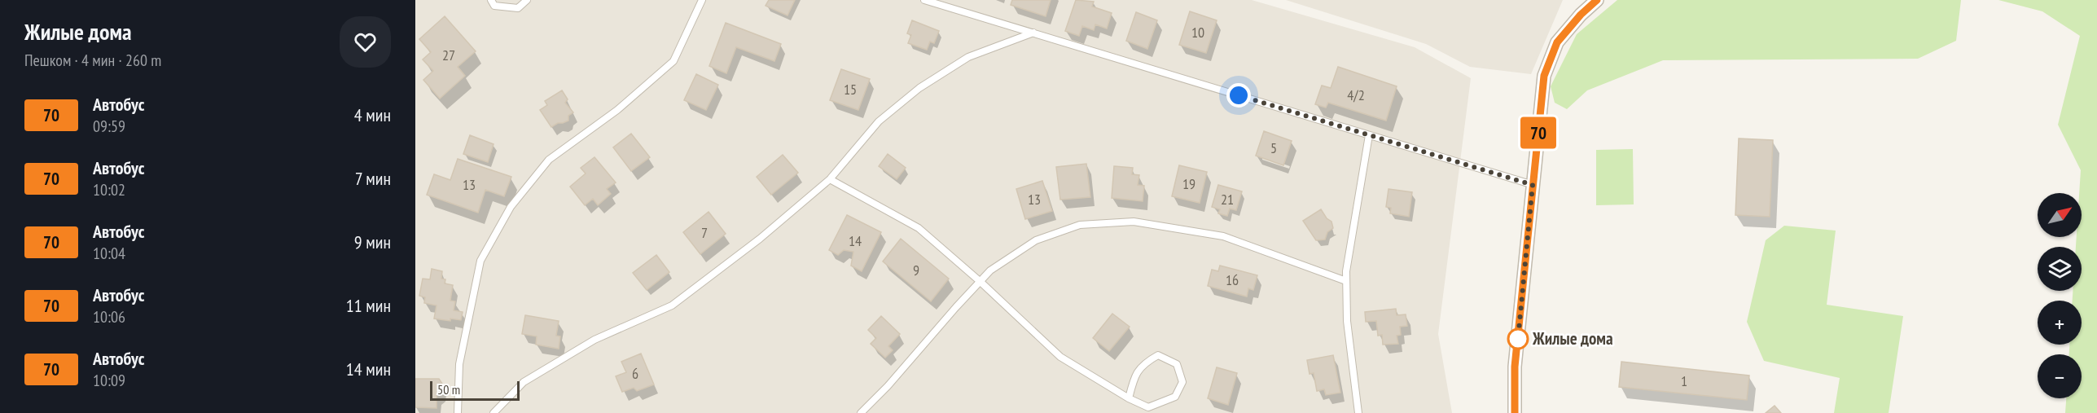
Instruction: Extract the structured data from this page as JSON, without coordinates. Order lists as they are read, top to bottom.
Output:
{
  "places": ["Жилые дома"],
  "lines": ["bus line 70"],
  "house_numbers": [
    "10",
    "27",
    "15",
    "4/2",
    "5",
    "19",
    "13",
    "13",
    "21",
    "7",
    "14",
    "9",
    "16",
    "6",
    "1"
  ],
  "scale_bar": "50 m",
  "north": "top right",
  "page": {
    "heading": ["Жилые дома", "Пешком · 4 мин · 260 m"],
    "on_map": "70",
    "list": [
      {
        "mark": "70",
        "name": "Автобус",
        "note": "09:59",
        "value": "4 мин"
      },
      {
        "mark": "70",
        "name": "Автобус",
        "note": "10:02",
        "value": "7 мин"
      },
      {
        "mark": "70",
        "name": "Автобус",
        "note": "10:04",
        "value": "9 мин"
      },
      {
        "mark": "70",
        "name": "Автобус",
        "note": "10:06",
        "value": "11 мин"
      },
      {
        "mark": "70",
        "name": "Автобус",
        "note": "10:09",
        "value": "14 мин"
      }
    ],
    "map_buttons": ["+", "−"],
    "scale": "50 m"
  }
}
